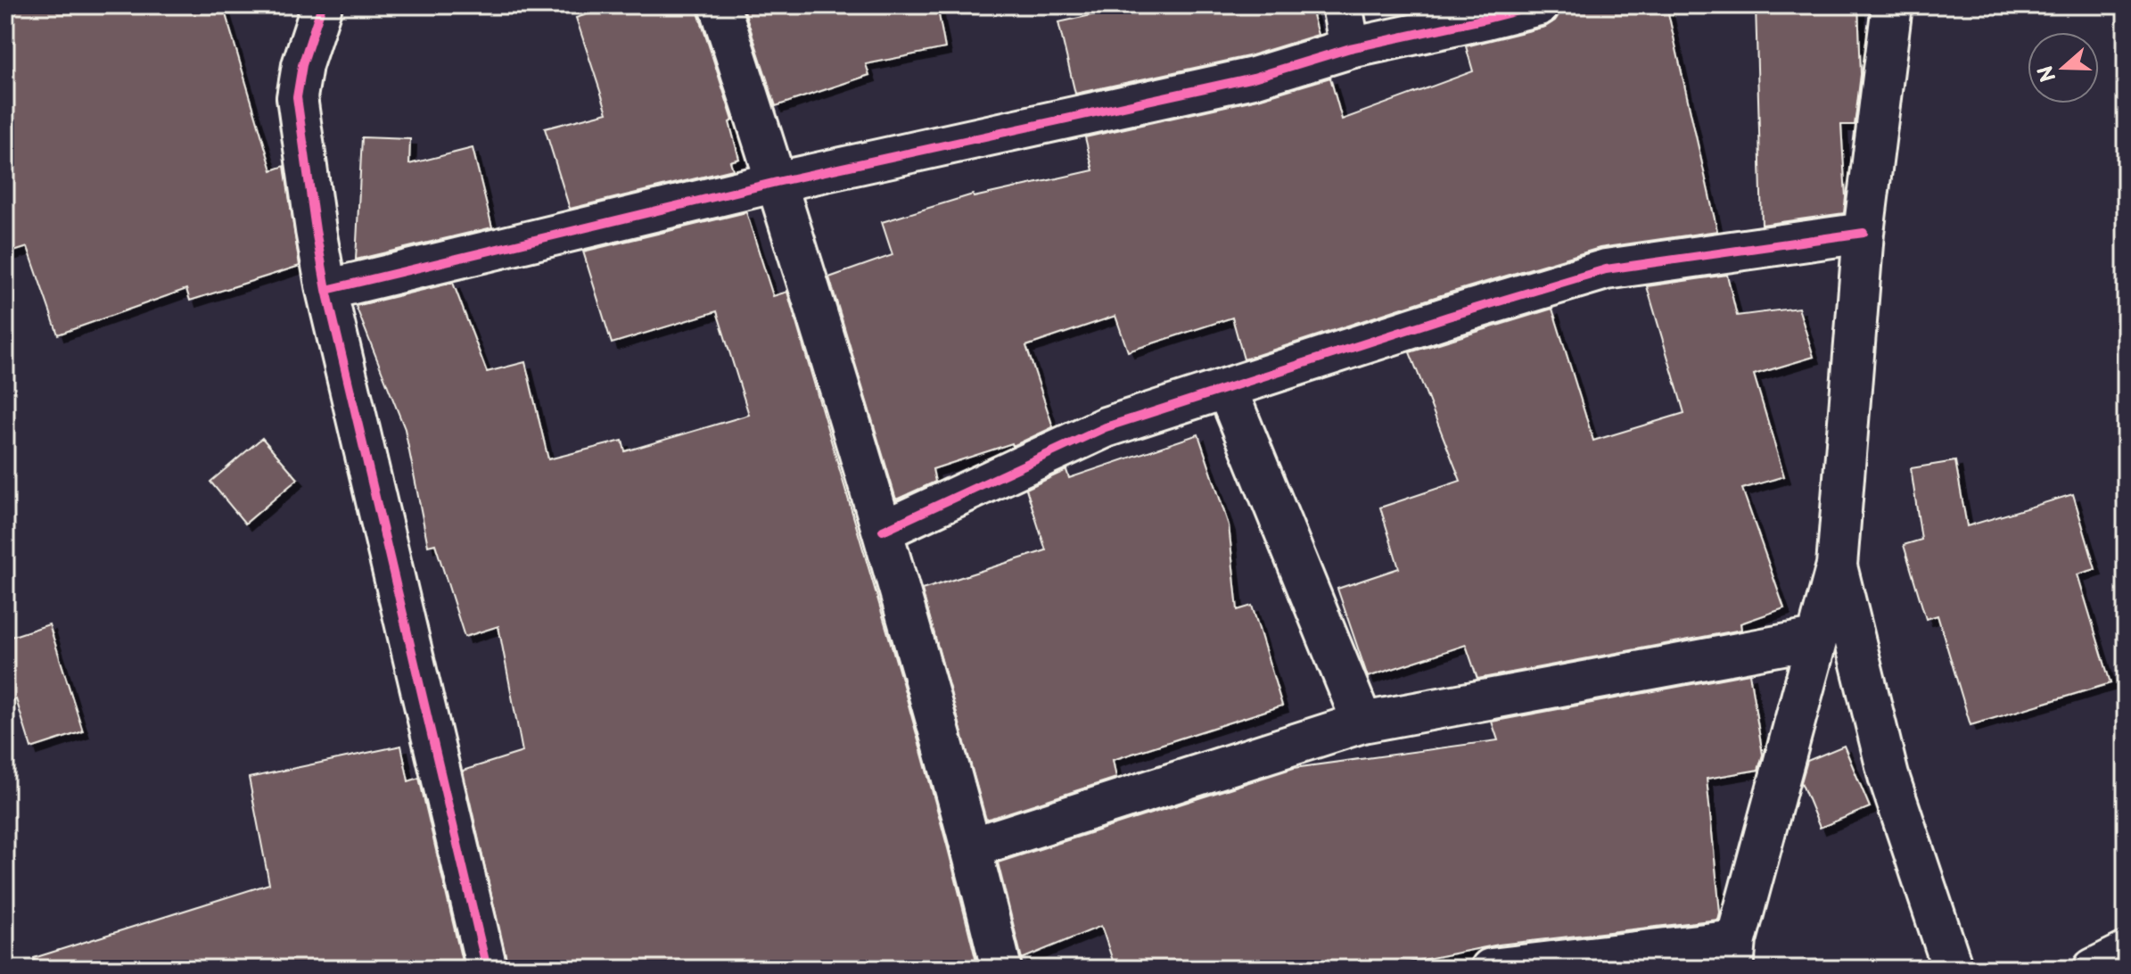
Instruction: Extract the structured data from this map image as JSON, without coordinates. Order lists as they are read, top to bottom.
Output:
{
  "north": "left"
}
